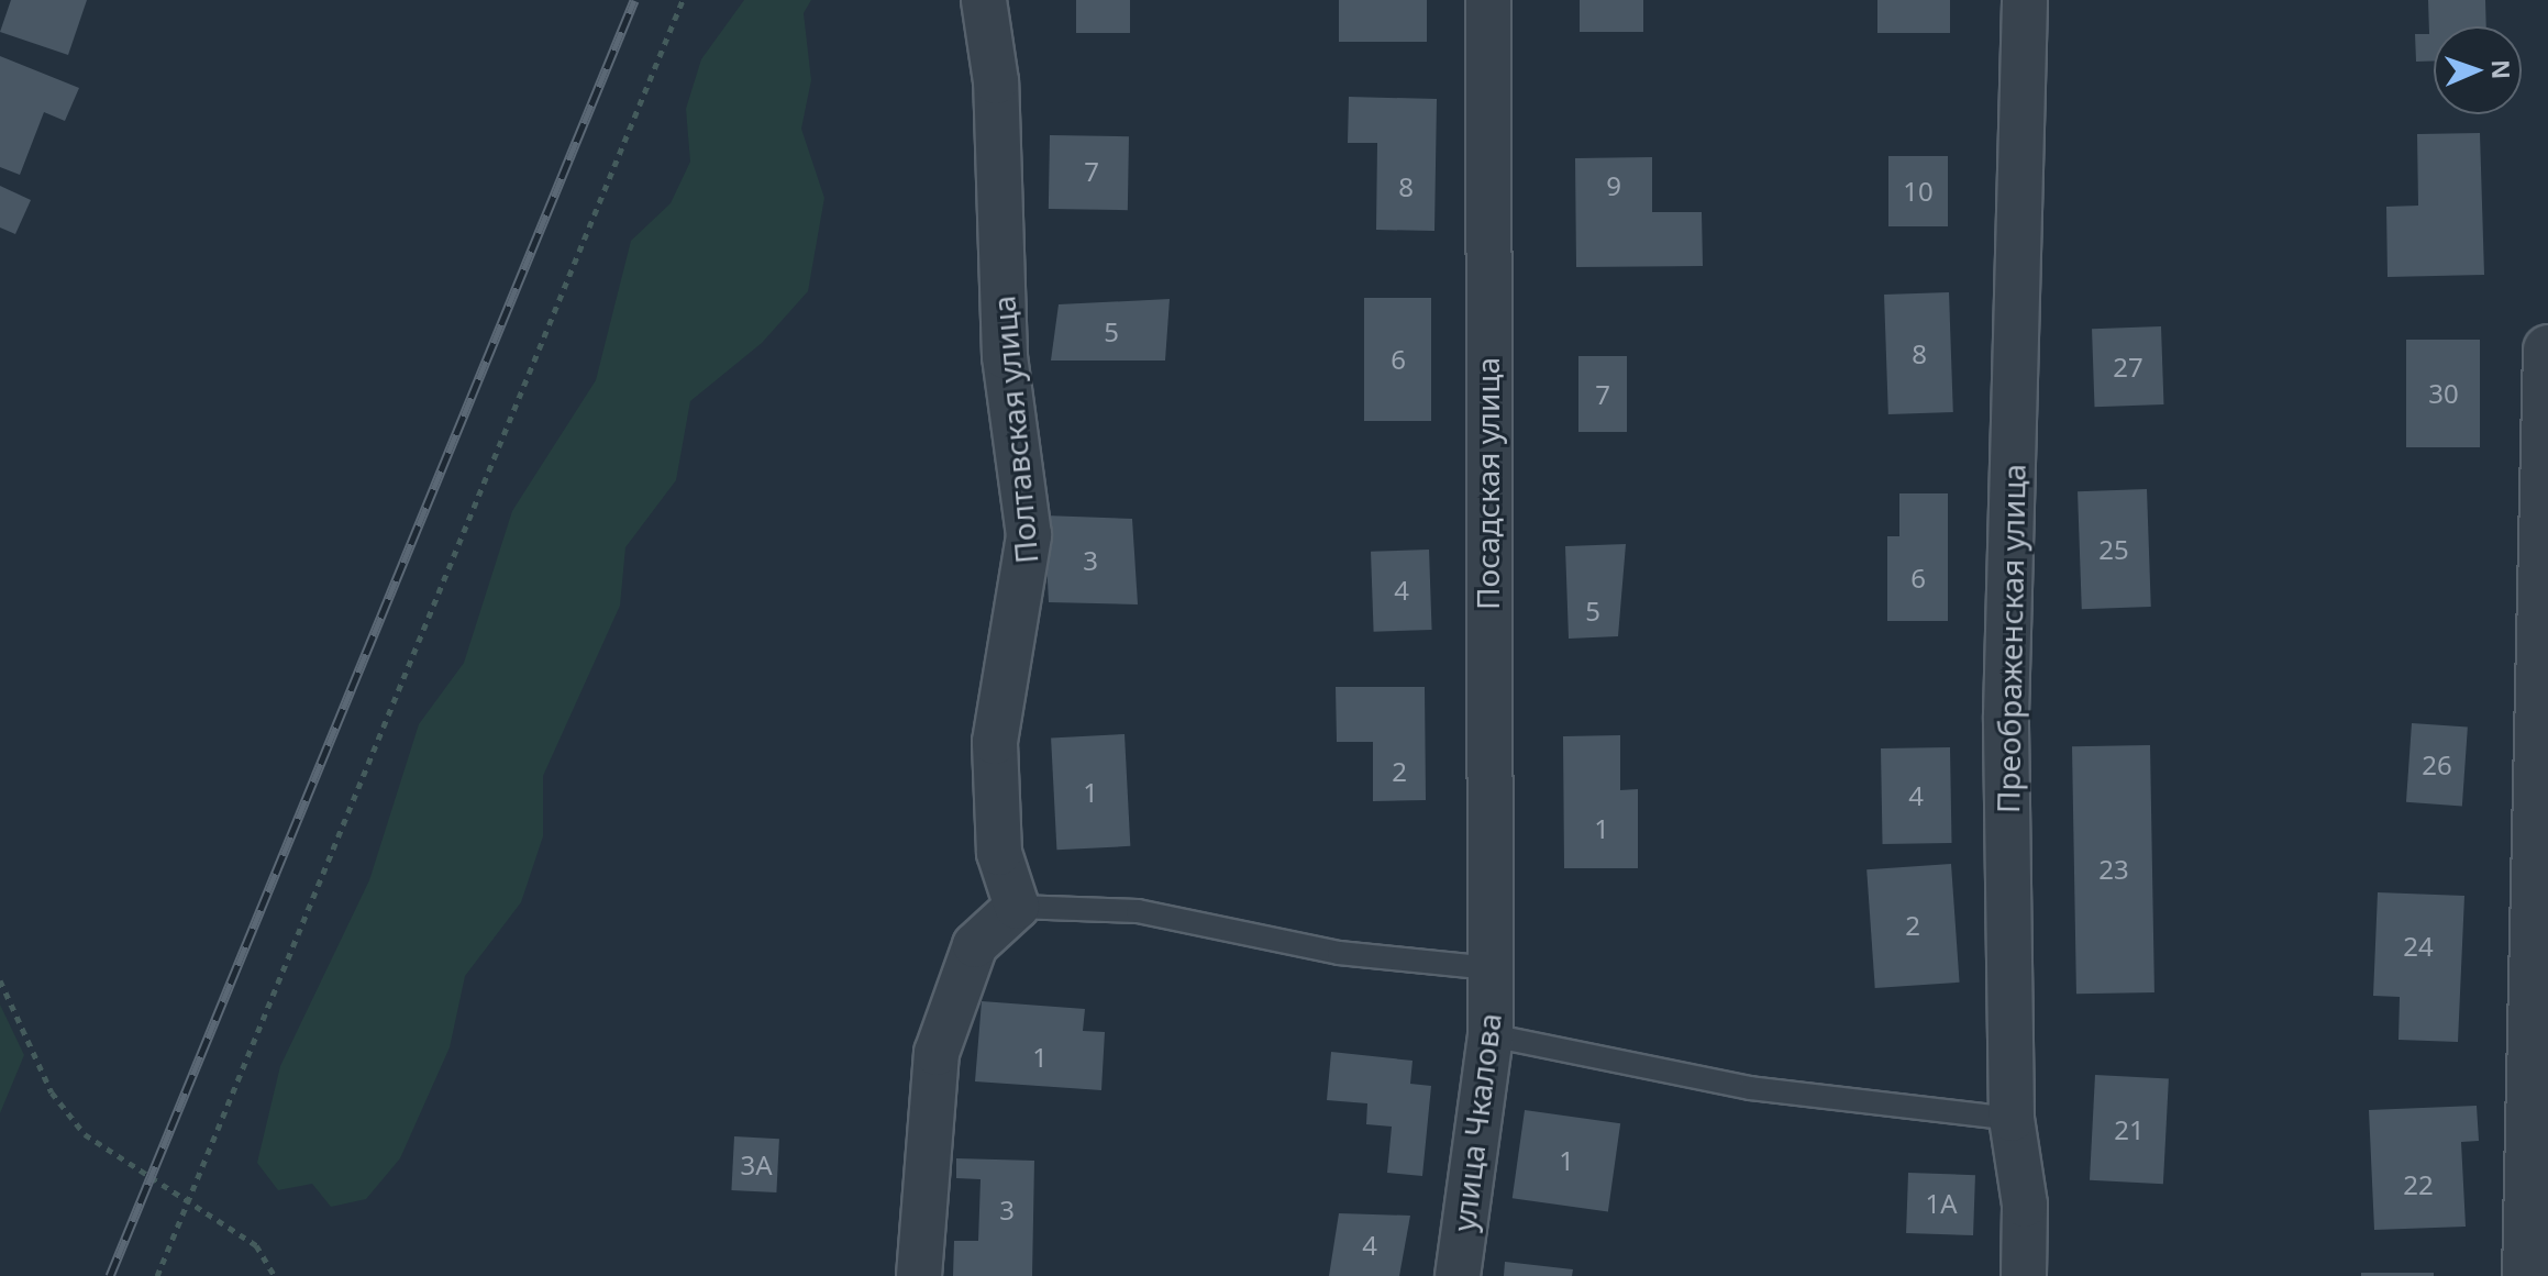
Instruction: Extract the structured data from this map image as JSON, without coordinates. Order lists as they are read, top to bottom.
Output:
{
  "streets": {
    "street": [
      "Полтавская улица",
      "Посадская улица",
      "Преображенская улица",
      "улица Чкалова"
    ]
  },
  "crossings": [
    ["Посадская улица", "улица Чкалова"]
  ],
  "house_numbers": [
    "7",
    "9",
    "8",
    "10",
    "5",
    "8",
    "6",
    "27",
    "30",
    "7",
    "25",
    "3",
    "6",
    "4",
    "5",
    "26",
    "2",
    "1",
    "4",
    "1",
    "23",
    "2",
    "24",
    "1",
    "21",
    "1",
    "3А",
    "22",
    "1А",
    "3",
    "4"
  ],
  "north": "right"
}
